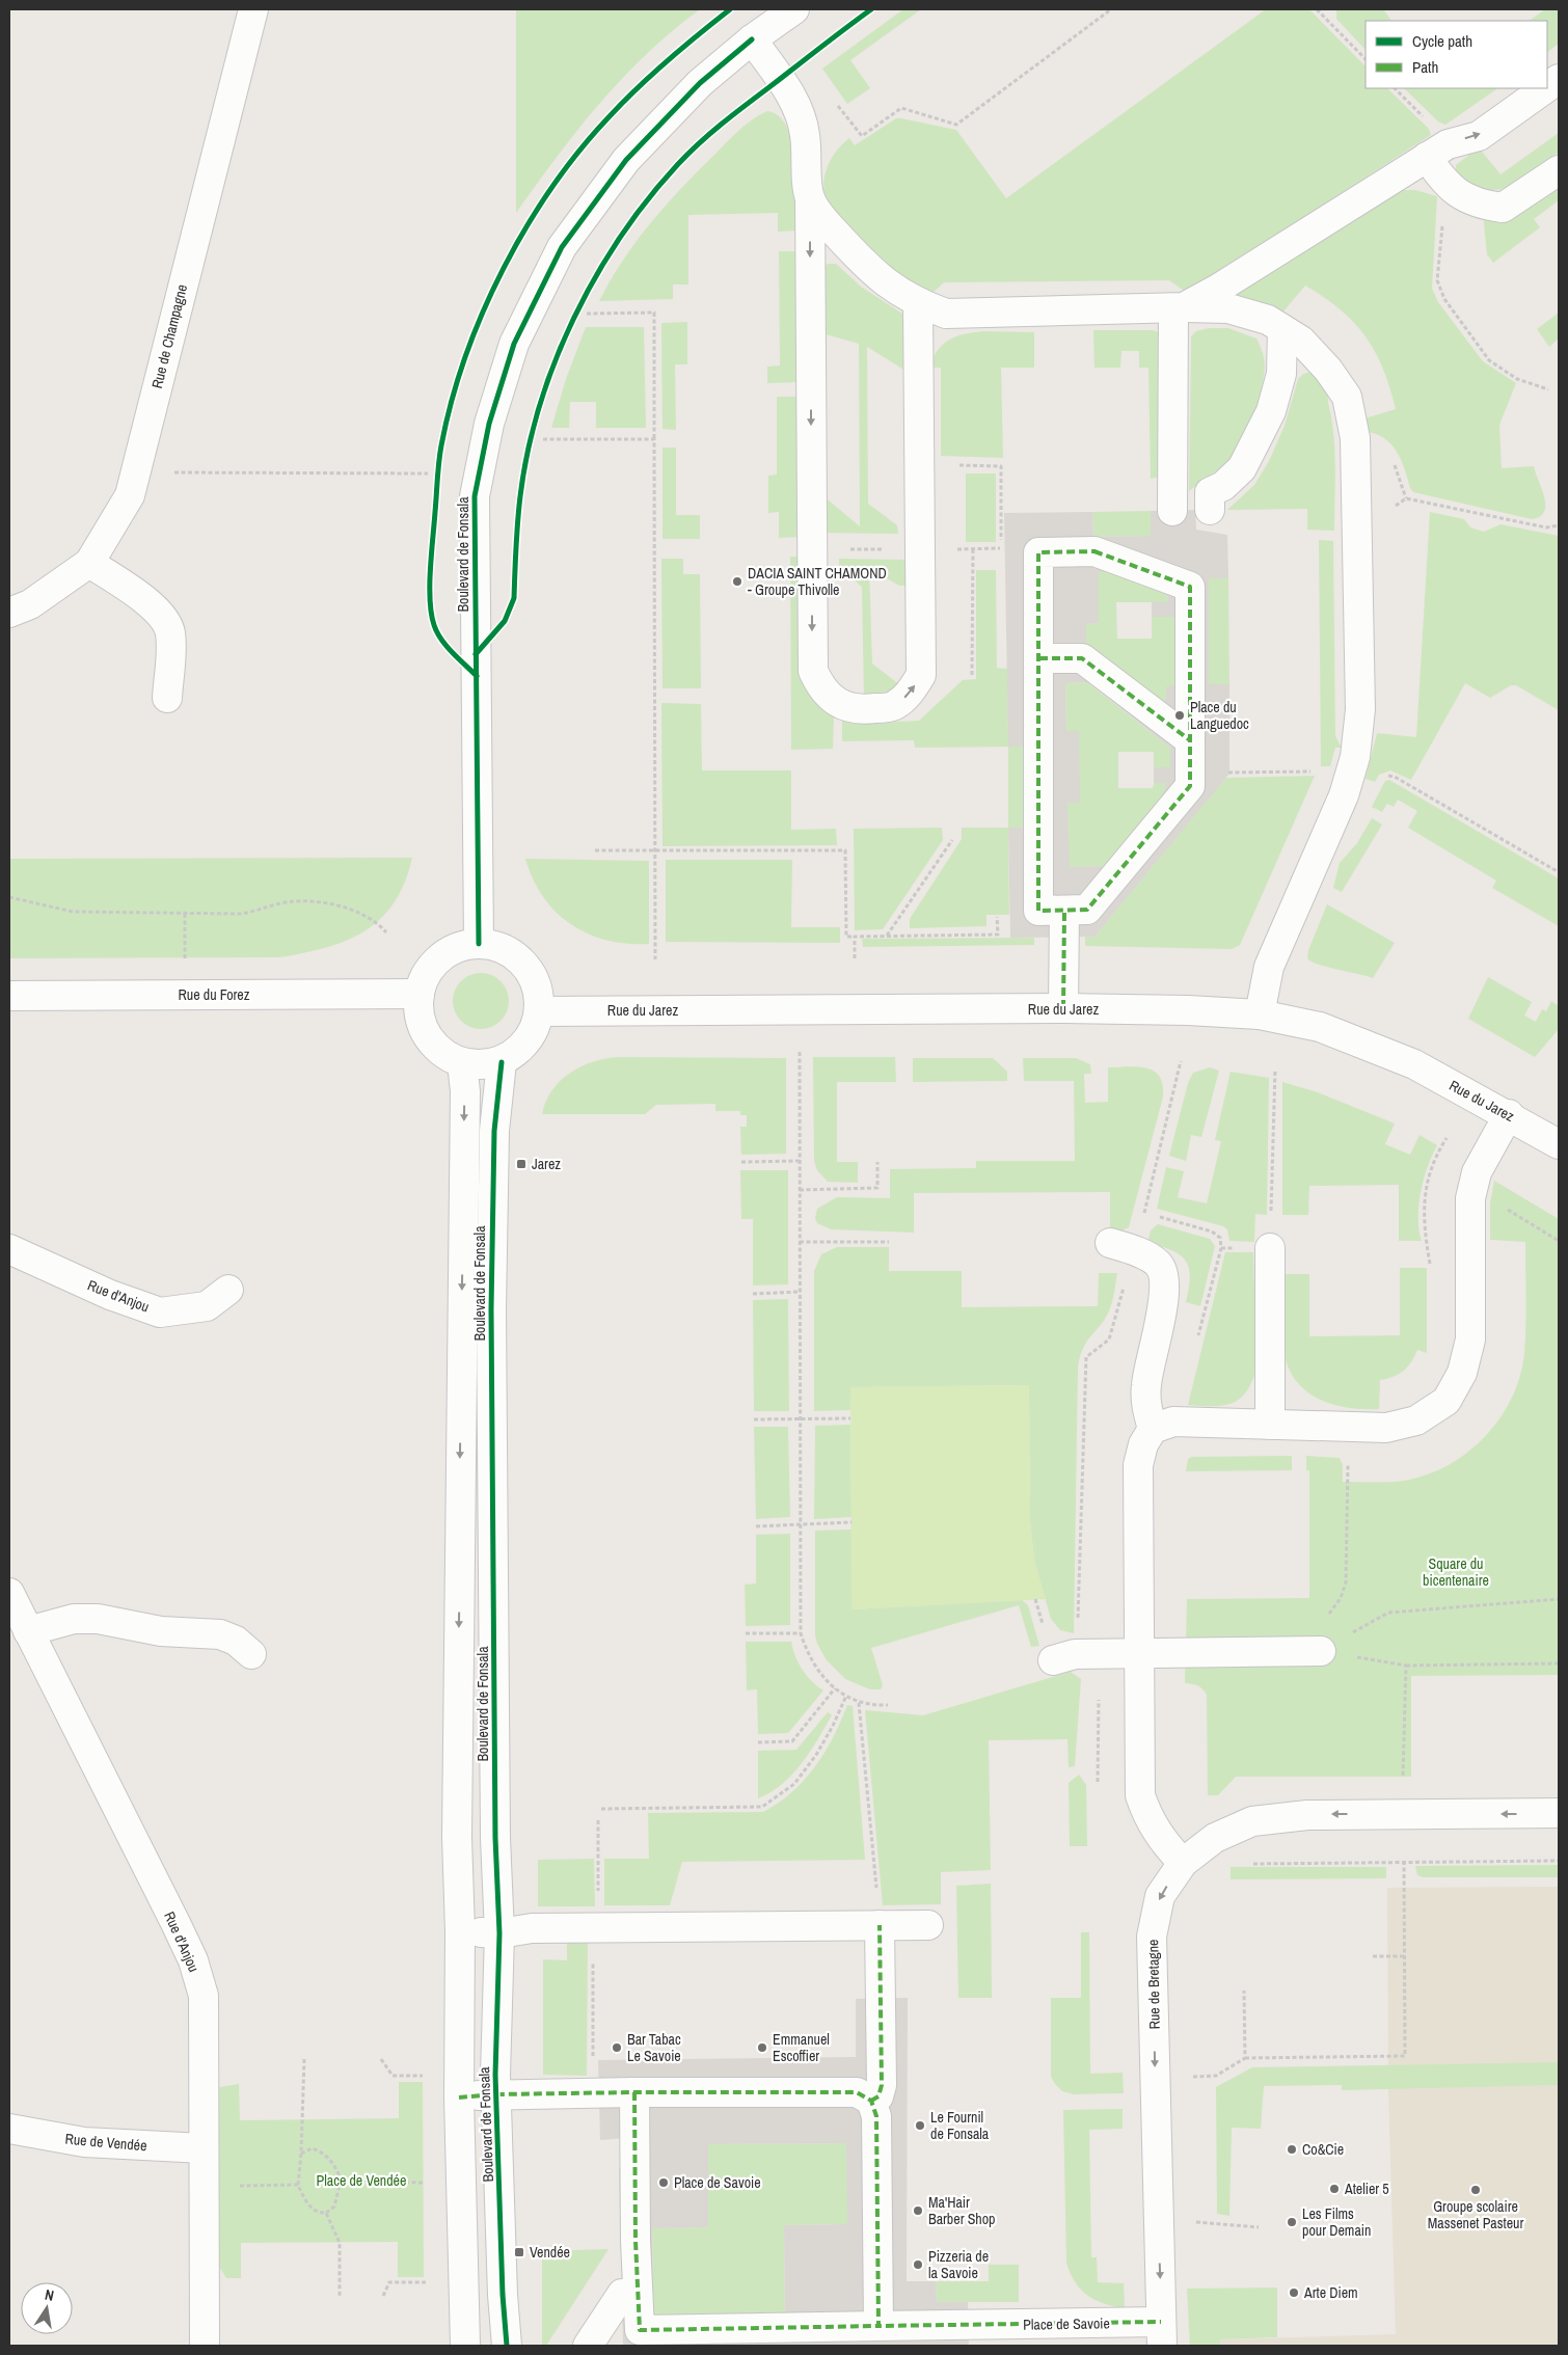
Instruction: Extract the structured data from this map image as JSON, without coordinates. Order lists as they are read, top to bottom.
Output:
{
  "streets": {
    "street": [
      "Rue de Champagne",
      "Boulevard de Fonsala",
      "Rue du Forez",
      "Rue du Jarez",
      "Rue d'Anjou",
      "Rue de Bretagne",
      "Rue de Vendée",
      "Place de Savoie"
    ]
  },
  "crossings": [
    ["Boulevard de Fonsala", "Rue du Forez"],
    ["Boulevard de Fonsala", "Rue du Jarez"],
    ["Rue du Forez", "Rue du Jarez"],
    ["Rue d'Anjou", "Rue de Vendée"],
    ["Rue de Bretagne", "Place de Savoie"]
  ],
  "parks": ["Square du bicentenaire", "Place de Vendée"],
  "places": {
    "other": [
      "DACIA SAINT CHAMOND - Groupe Thivolle",
      "Place du Languedoc",
      "Bar Tabac Le Savoie",
      "Emmanuel Escoffier",
      "Le Fournil de Fonsala",
      "Co&Cie",
      "Place de Savoie",
      "Atelier 5",
      "Groupe scolaire Massenet Pasteur",
      "Ma'Hair Barber Shop",
      "Les Films pour Demain",
      "Pizzeria de la Savoie",
      "Arte Diem"
    ],
    "transit": ["Jarez", "Vendée"]
  },
  "legend": ["Cycle path", "Path"],
  "north": "top"
}
